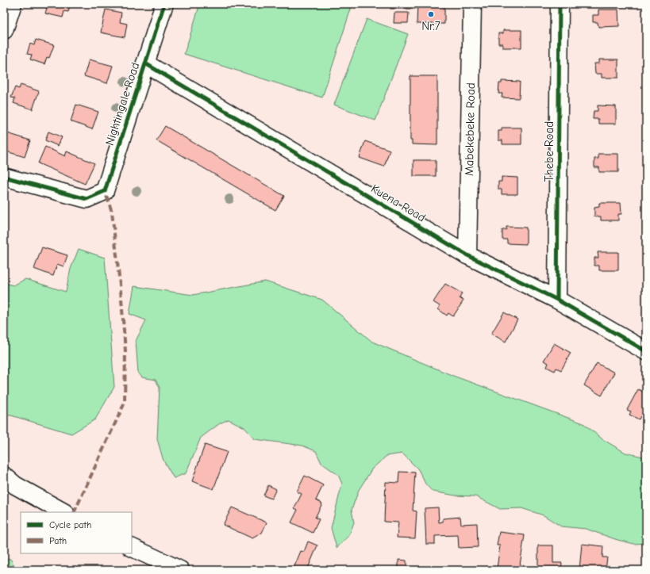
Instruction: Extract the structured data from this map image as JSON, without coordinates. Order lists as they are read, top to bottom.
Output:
{
  "streets": {
    "street": [
      "Nightingale Road",
      "Mabekebeke Road",
      "Thebe Road",
      "Kuena Road"
    ]
  },
  "crossings": [
    ["Nightingale Road", "Kuena Road"],
    ["Mabekebeke Road", "Kuena Road"],
    ["Thebe Road", "Kuena Road"]
  ],
  "places": ["Nr.7"],
  "legend": ["Cycle path", "Path"]
}
